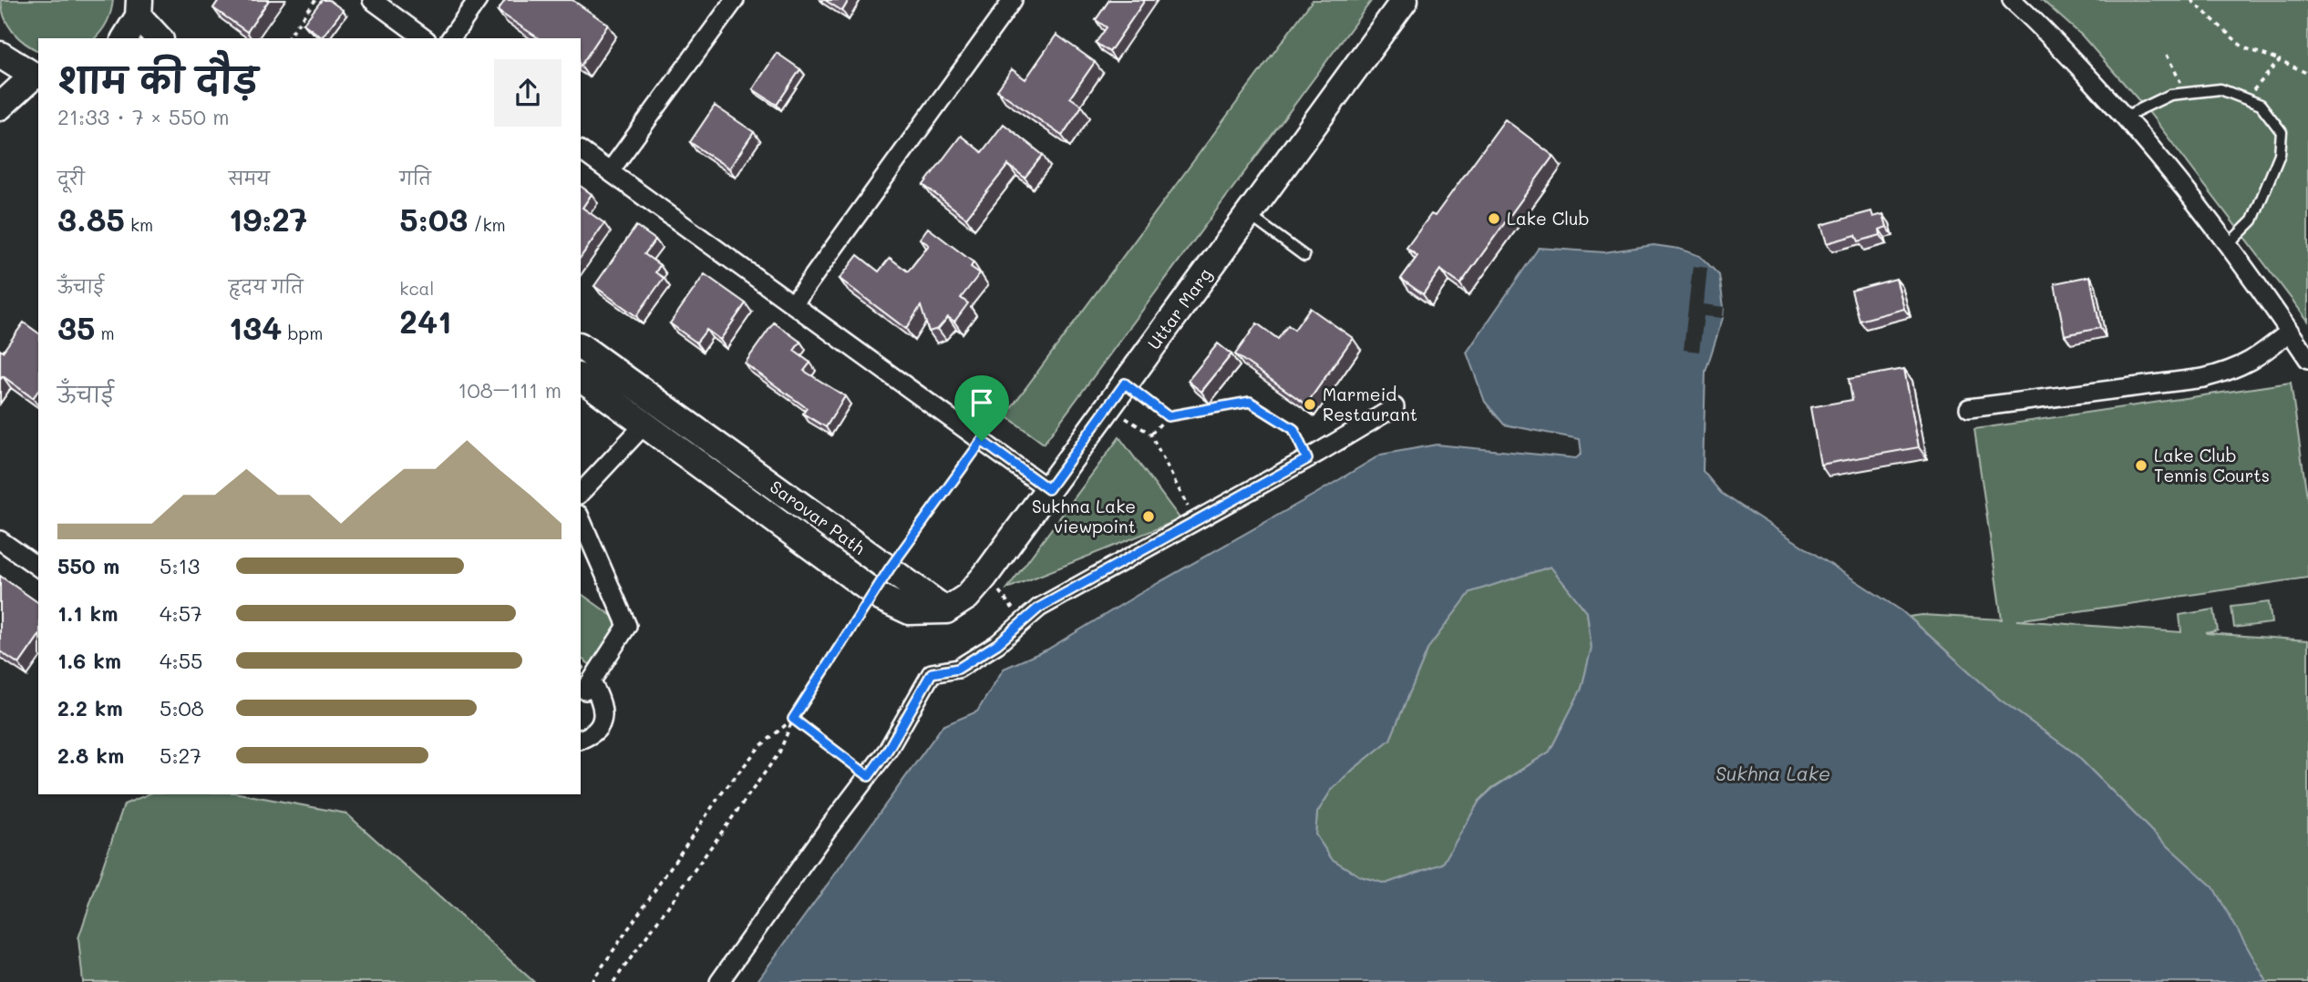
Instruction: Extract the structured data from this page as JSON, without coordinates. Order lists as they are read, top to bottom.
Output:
{
  "streets": {
    "main road": ["Uttar Marg", "Sarovar Path"]
  },
  "crossings": [
    ["Uttar Marg", "Sarovar Path"]
  ],
  "water": ["Sukhna Lake"],
  "places": [
    "Lake Club",
    "Marmeid Restaurant",
    "Lake Club Tennis Courts",
    "Sukhna Lake viewpoint"
  ],
  "page": {
    "heading": ["शाम की दौड़", "21:33 · 7 × 550 m"],
    "stats": [
      ["दूरी", "3.85 km"],
      ["समय", "19:27"],
      ["गति", "5:03 /km"],
      ["ऊँचाई", "35 m"],
      ["हृदय गति", "134 bpm"],
      ["kcal", "241"]
    ],
    "chart": ["ऊँचाई", "108–111 m"],
    "list": [
      {
        "name": "550 m",
        "note": "5:13"
      },
      {
        "name": "1.1 km",
        "note": "4:57"
      },
      {
        "name": "1.6 km",
        "note": "4:55"
      },
      {
        "name": "2.2 km",
        "note": "5:08"
      },
      {
        "name": "2.8 km",
        "note": "5:27"
      }
    ]
  }
}
